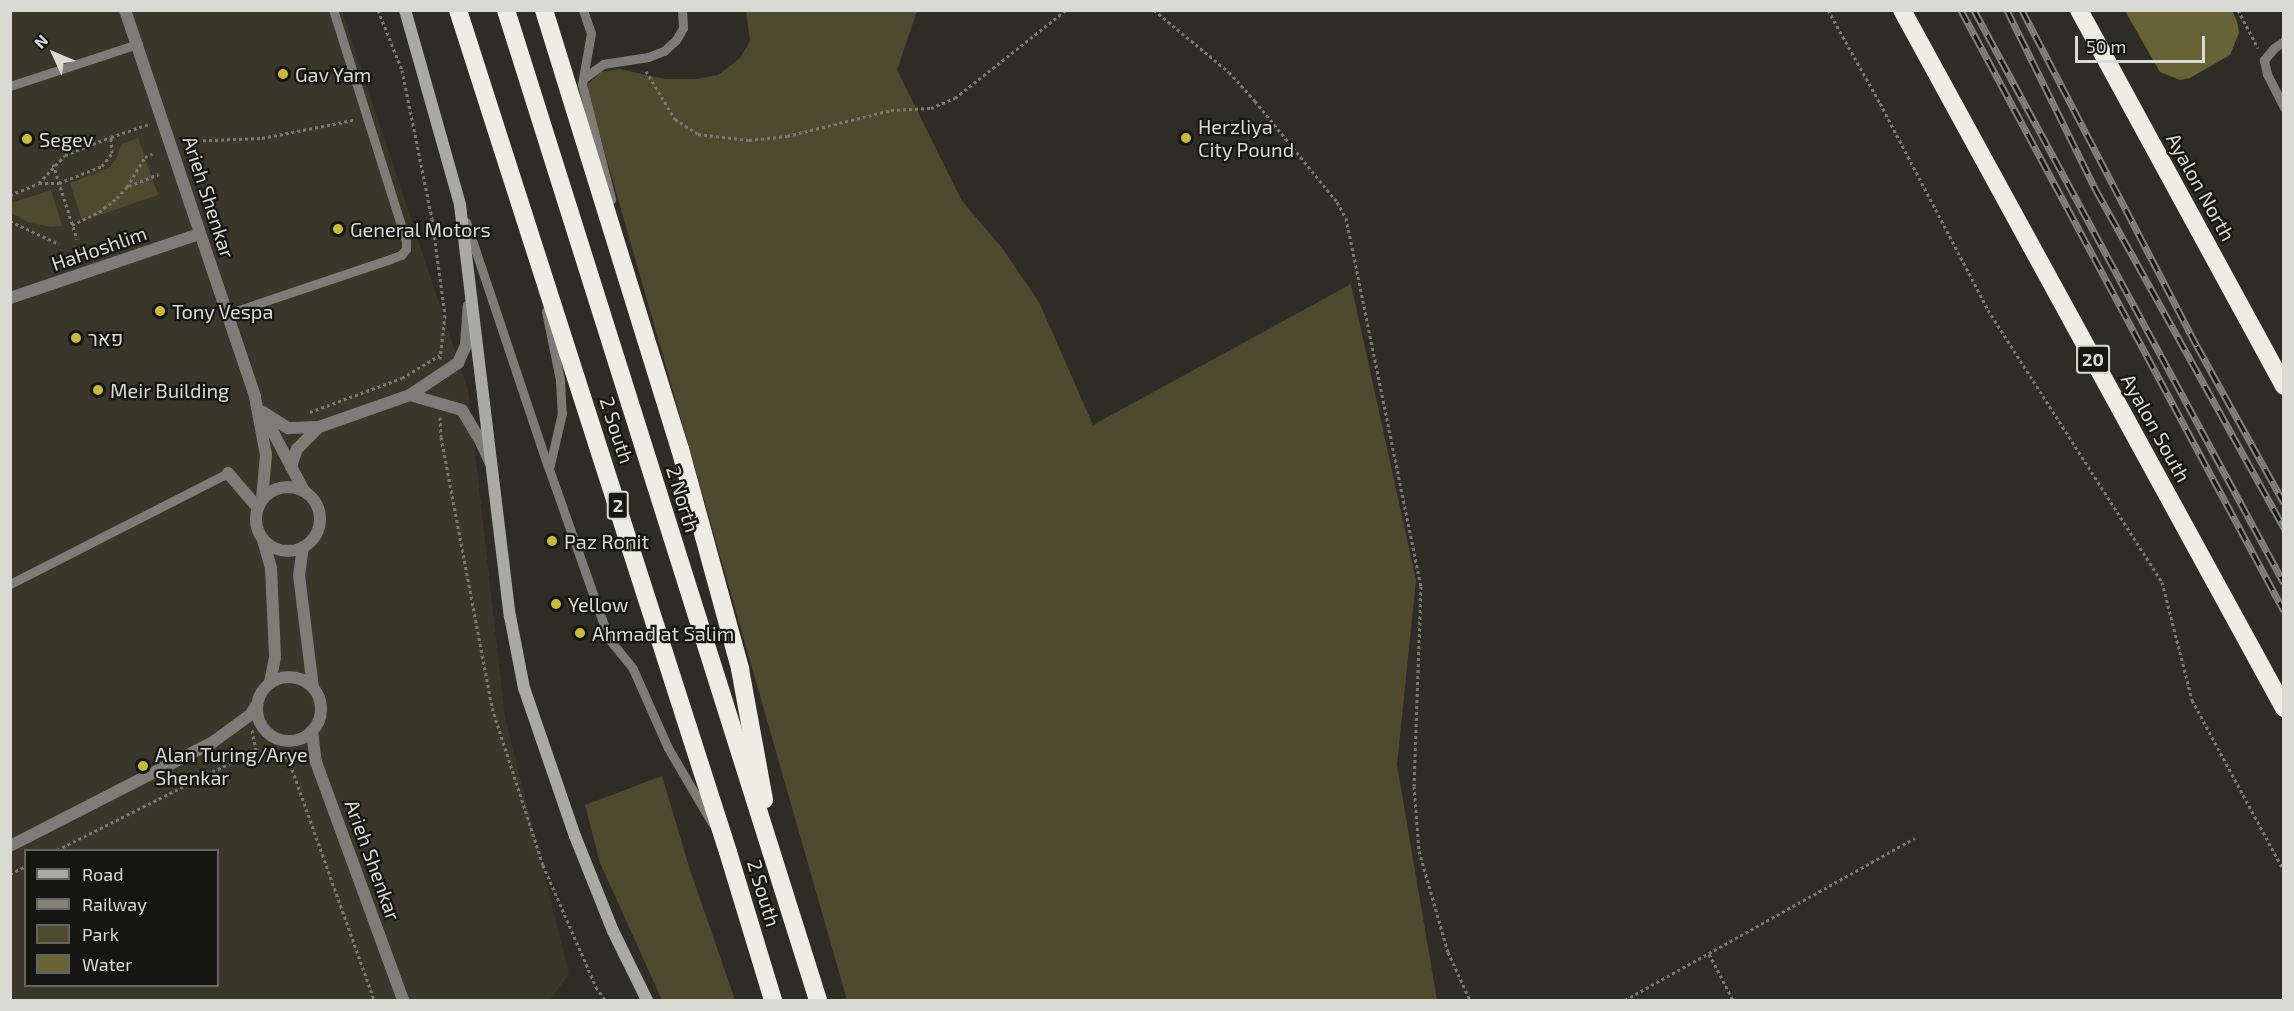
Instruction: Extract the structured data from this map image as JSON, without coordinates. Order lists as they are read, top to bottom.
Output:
{
  "streets": {
    "highway": [
      "Ayalon North",
      "20",
      "Ayalon South",
      "2 South",
      "2 North",
      "2"
    ],
    "street": ["Arieh Shenkar", "HaHoshlim"]
  },
  "crossings": [
    ["Arieh Shenkar", "HaHoshlim"]
  ],
  "places": [
    "Gav Yam",
    "Herzliya City Pound",
    "Segev",
    "General Motors",
    "Tony Vespa",
    "פאר",
    "Meir Building",
    "Paz Ronit",
    "Yellow",
    "Ahmad at Salim",
    "Alan Turing/Arye Shenkar"
  ],
  "legend": [
    "Road",
    "Railway",
    "Park",
    "Water"
  ],
  "scale_bar": "50 m",
  "north": "top left"
}
